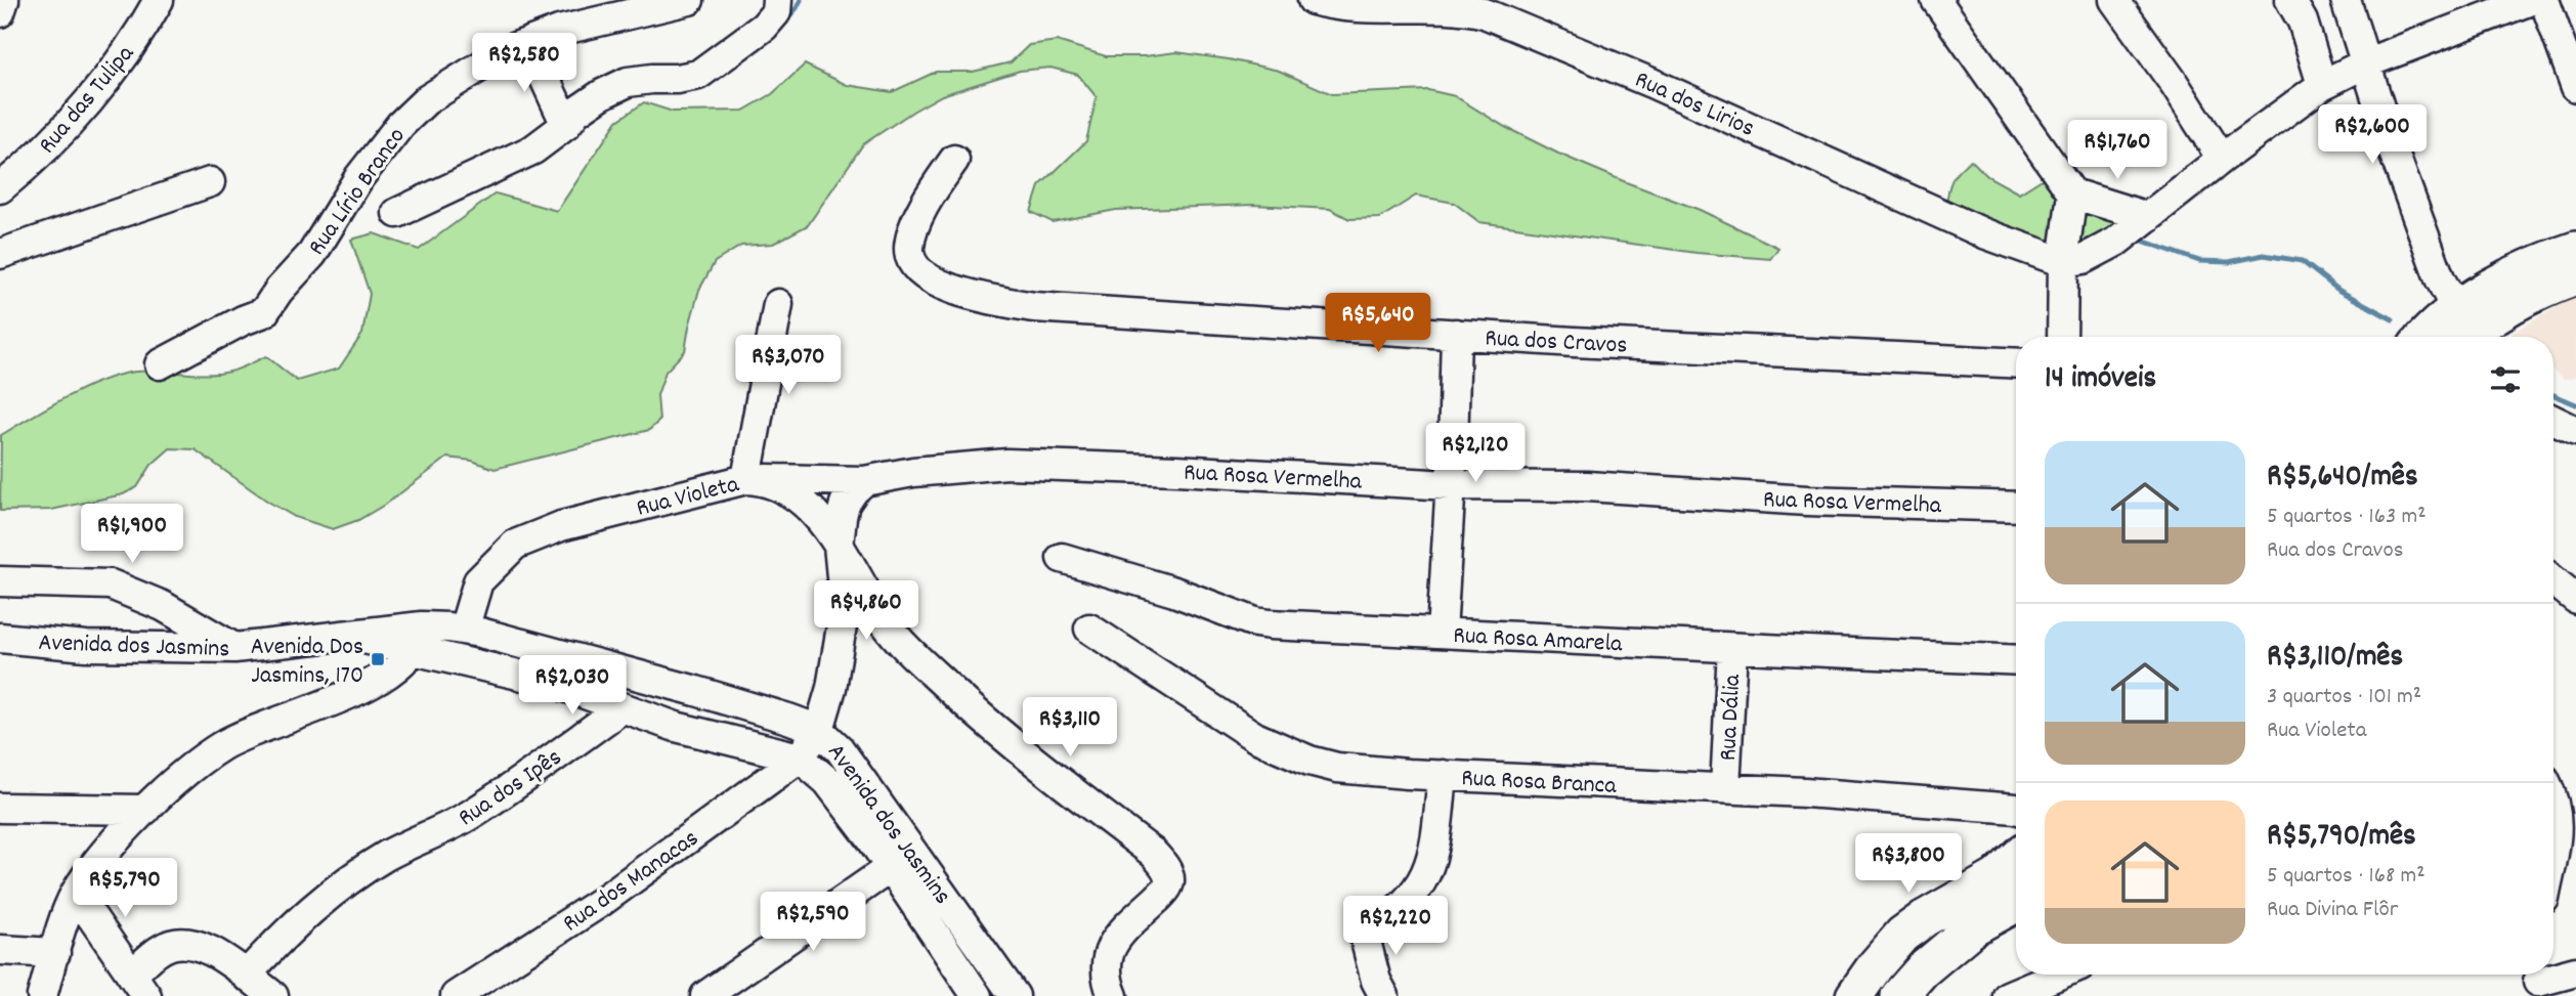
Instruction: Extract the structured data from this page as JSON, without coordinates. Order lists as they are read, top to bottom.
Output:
{
  "streets": {
    "street": [
      "Rua das Tulipa",
      "Rua dos Lirios",
      "Rua Lírio Branco",
      "Rua dos Cravos",
      "Rua Rosa Vermelha",
      "Rua Violeta",
      "Rua Rosa Amarela",
      "Avenida dos Jasmins",
      "Rua Dália",
      "Rua Rosa Branca",
      "Rua dos Ipês",
      "Rua dos Manacas"
    ]
  },
  "crossings": [
    ["Rua Rosa Vermelha", "Rua Violeta"],
    ["Rua Violeta", "Avenida dos Jasmins"],
    ["Rua Rosa Amarela", "Rua Dália"],
    ["Avenida dos Jasmins", "Rua dos Ipês"],
    ["Avenida dos Jasmins", "Rua dos Manacas"],
    ["Rua Dália", "Rua Rosa Branca"]
  ],
  "places": {
    "transit": ["Avenida Dos Jasmins, 170"]
  },
  "page": {
    "price": [
      "R$2,580",
      "R$2,600",
      "R$1,760",
      "R$5,640",
      "R$3,070",
      "R$2,120",
      "R$1,900",
      "R$4,860",
      "R$2,030",
      "R$3,110",
      "R$3,800",
      "R$5,790",
      "R$2,590",
      "R$2,220"
    ],
    "heading": "14 imóveis",
    "list": [
      {
        "name": "R$5,640/mês",
        "note": "5 quartos · 163 m² · Rua dos Cravos"
      },
      {
        "name": "R$3,110/mês",
        "note": "3 quartos · 101 m² · Rua Violeta"
      },
      {
        "name": "R$5,790/mês",
        "note": "5 quartos · 168 m² · Rua Divina Flôr"
      }
    ]
  }
}
